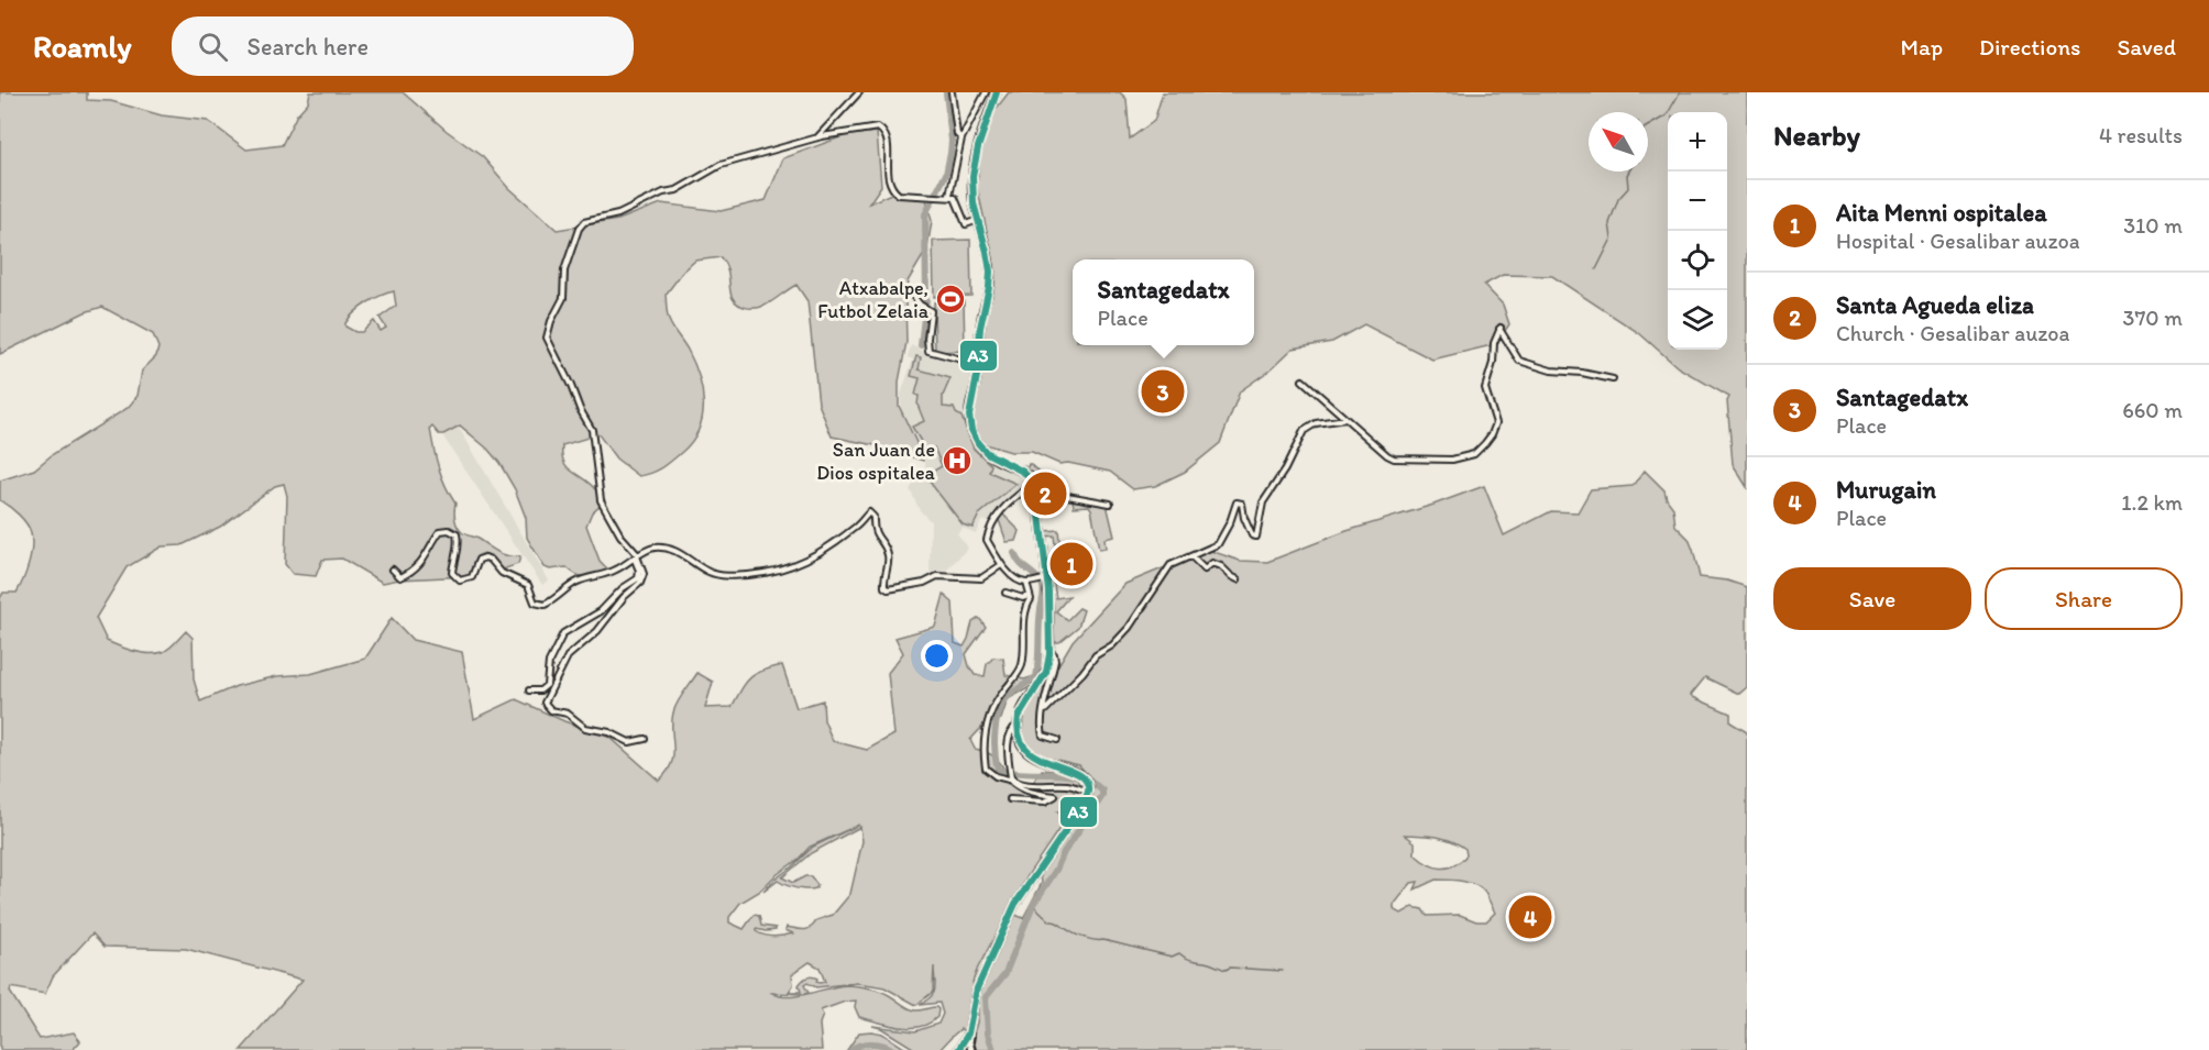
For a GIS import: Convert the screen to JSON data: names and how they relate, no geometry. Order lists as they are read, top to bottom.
{
  "places": {
    "sports": ["Atxabalpe, Futbol Zelaia"],
    "hospital": ["San Juan de Dios ospitalea"]
  },
  "lines": ["transit line A3"],
  "north": "top left",
  "page": {
    "header": "Roamly",
    "search": "Search here",
    "nav": ["Map", "Directions", "Saved"],
    "heading": ["Nearby", "4 results"],
    "map_buttons": ["+", "−"],
    "list": [
      {
        "mark": "1",
        "name": "Aita Menni ospitalea",
        "note": "Hospital · Gesalibar auzoa",
        "value": "310 m"
      },
      {
        "mark": "2",
        "name": "Santa Agueda eliza",
        "note": "Church · Gesalibar auzoa",
        "value": "370 m"
      },
      {
        "mark": "3",
        "name": "Santagedatx",
        "note": "Place",
        "value": "660 m"
      },
      {
        "mark": "4",
        "name": "Murugain",
        "note": "Place",
        "value": "1.2 km"
      }
    ],
    "popup": ["Santagedatx", "Place"],
    "pins": [
      "3",
      "2",
      "1",
      "4"
    ],
    "buttons": ["Save", "Share"]
  }
}
